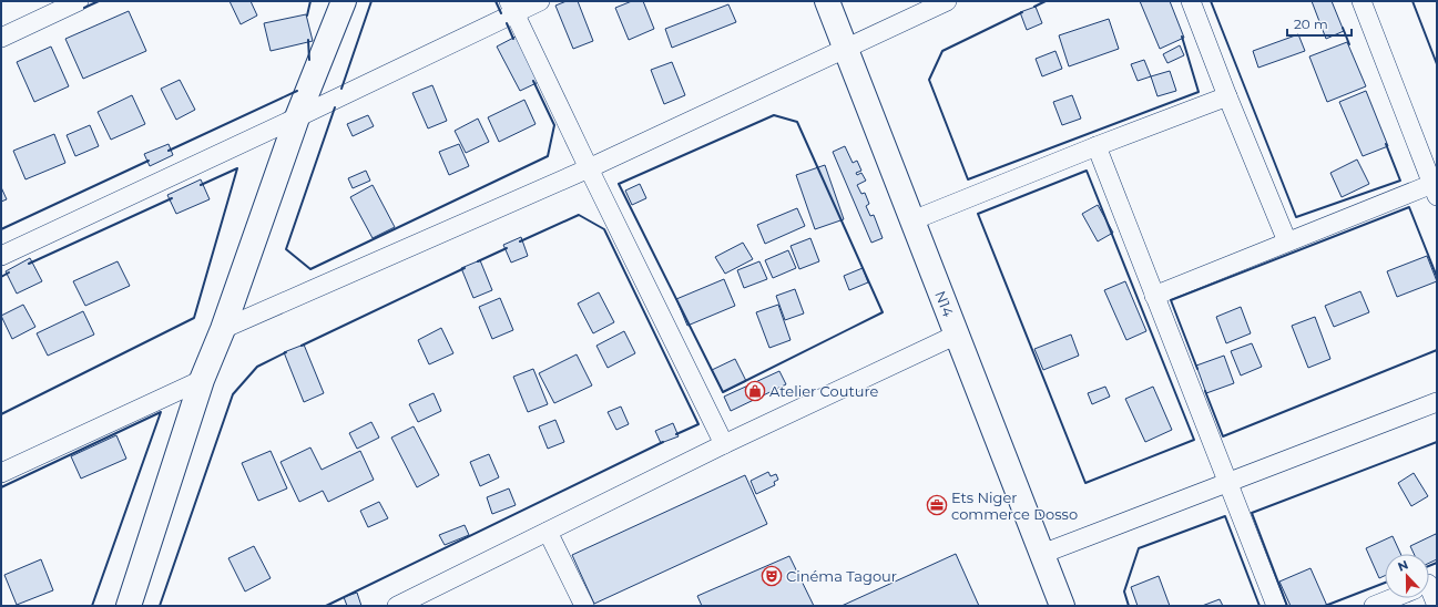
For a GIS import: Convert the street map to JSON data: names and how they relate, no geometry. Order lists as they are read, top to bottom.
{
  "streets": {
    "main road": ["N14"]
  },
  "places": {
    "shop": ["Atelier Couture"],
    "office": ["Ets Niger commerce Dosso"],
    "theatre": ["Cinéma Tagour"]
  },
  "scale_bar": "20 m",
  "north": "top"
}
